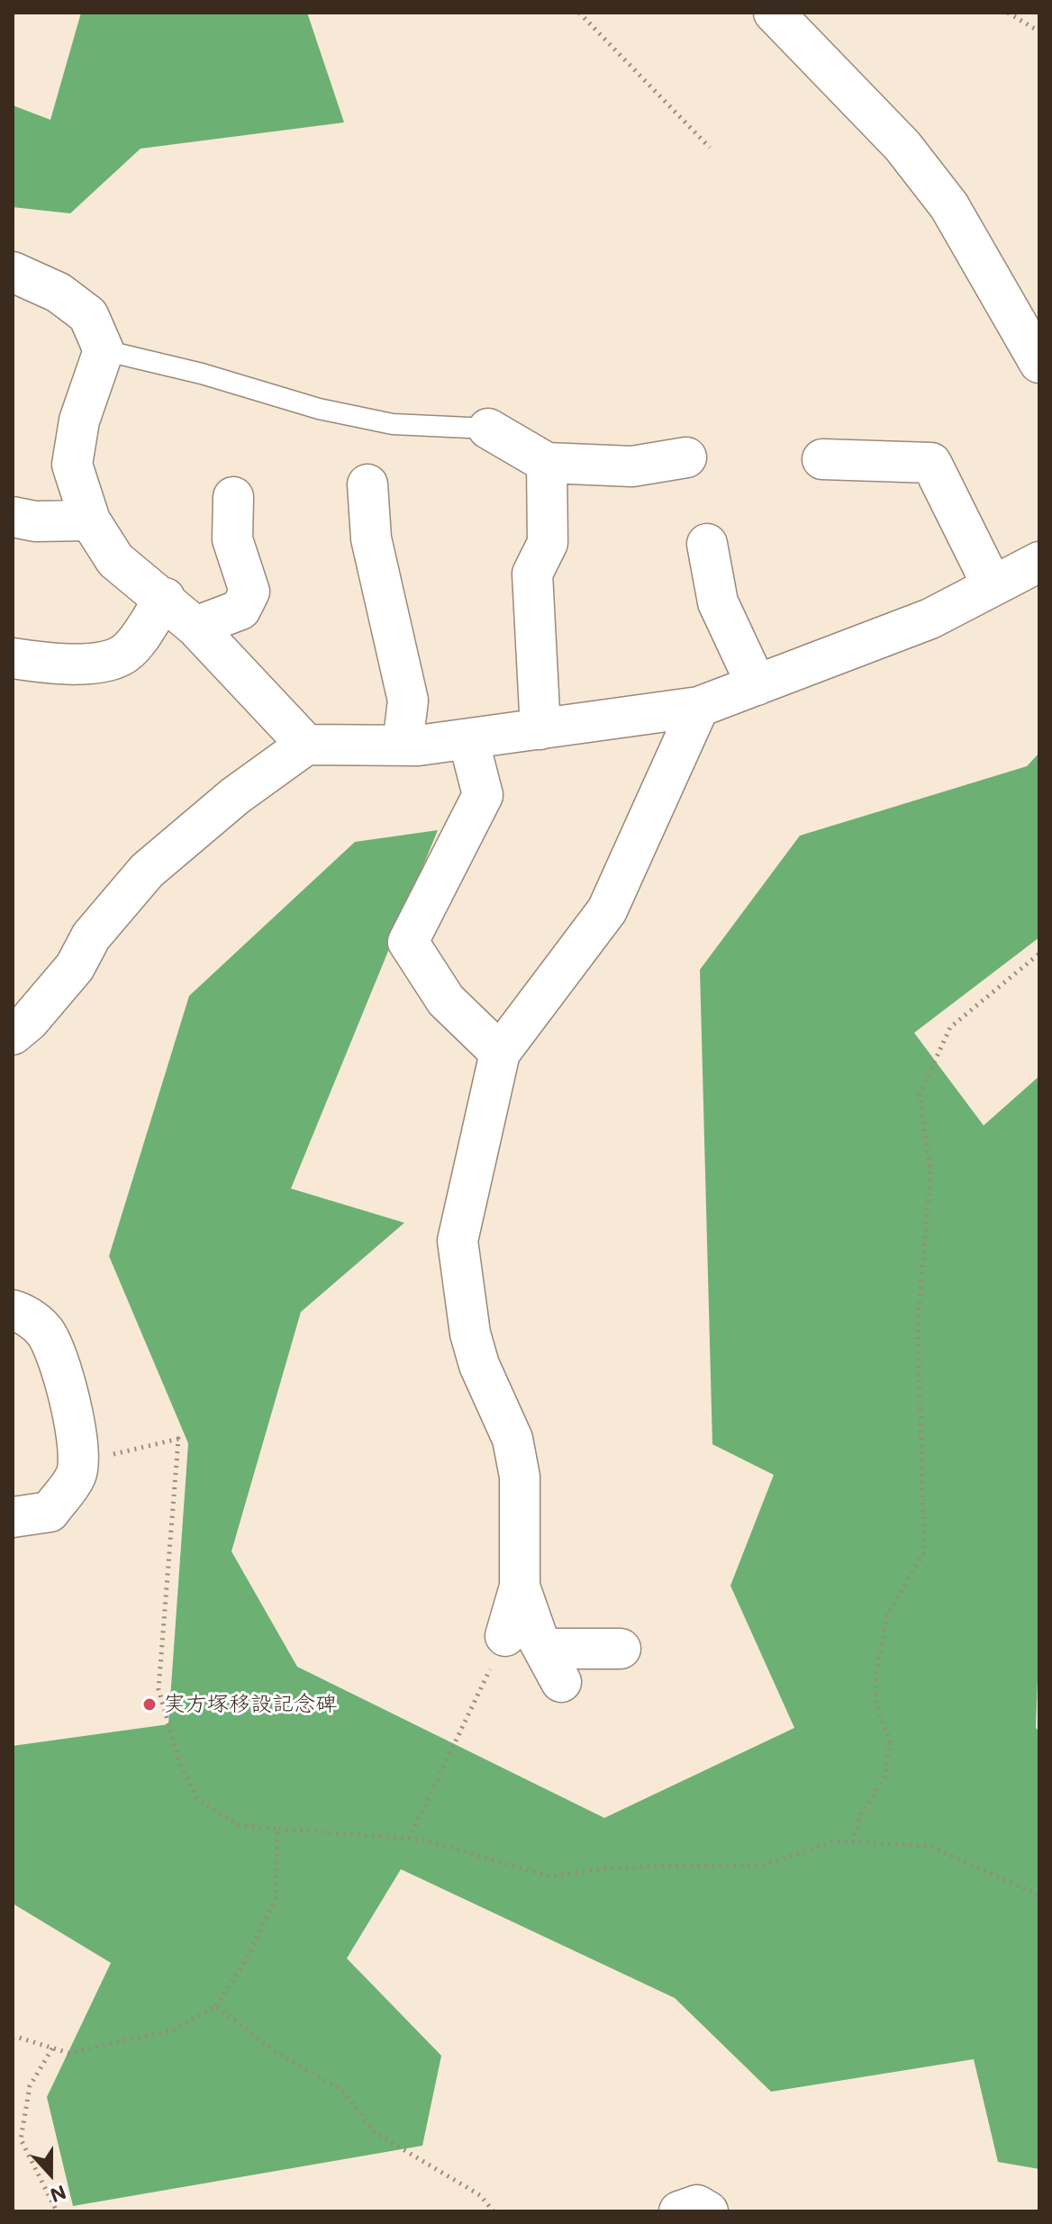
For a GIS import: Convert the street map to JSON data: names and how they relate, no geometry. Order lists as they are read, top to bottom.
{
  "places": ["実方塚移設記念碑"],
  "north": "bottom"
}
